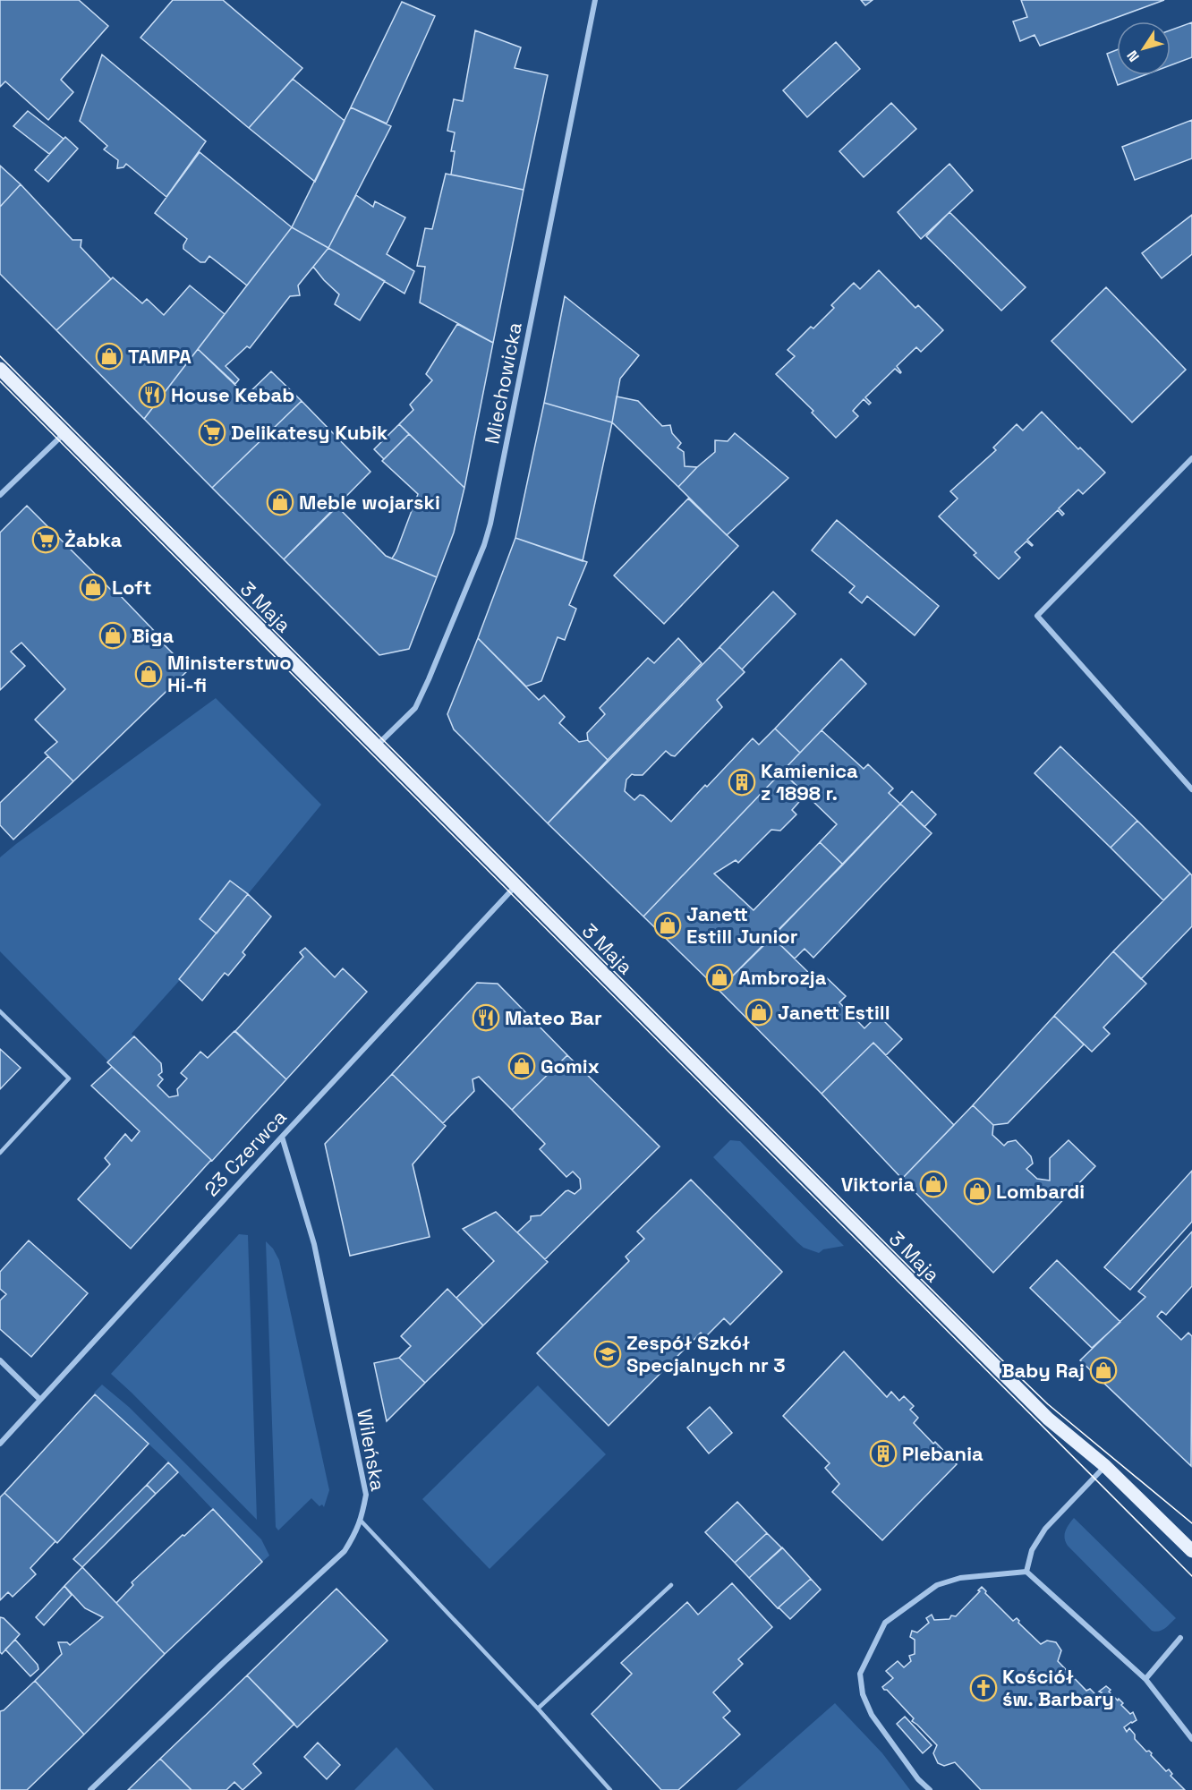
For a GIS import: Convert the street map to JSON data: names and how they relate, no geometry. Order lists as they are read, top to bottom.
{
  "streets": {
    "main road": ["3 Maja"],
    "street": ["Miechowicka", "23 Czerwca", "Wileńska"]
  },
  "crossings": [
    ["Miechowicka", "3 Maja"],
    ["3 Maja", "23 Czerwca"],
    ["23 Czerwca", "Wileńska"]
  ],
  "places": {
    "shop": [
      "TAMPA",
      "Meble wojarski",
      "Loft",
      "Biga",
      "Ministerstwo Hi-fi",
      "Janett Estill Junior",
      "Ambrozja",
      "Janett Estill",
      "Gomix",
      "Viktoria",
      "Lombardi",
      "Baby Raj"
    ],
    "restaurant": ["House Kebab", "Mateo Bar"],
    "supermarket": ["Delikatesy Kubik", "Żabka"],
    "building": ["Kamienica z 1898 r.", "Plebania"],
    "school or university": ["Zespół Szkół Specjalnych nr 3"],
    "church": ["Kościół św. Barbary"]
  },
  "north": "bottom left"
}
